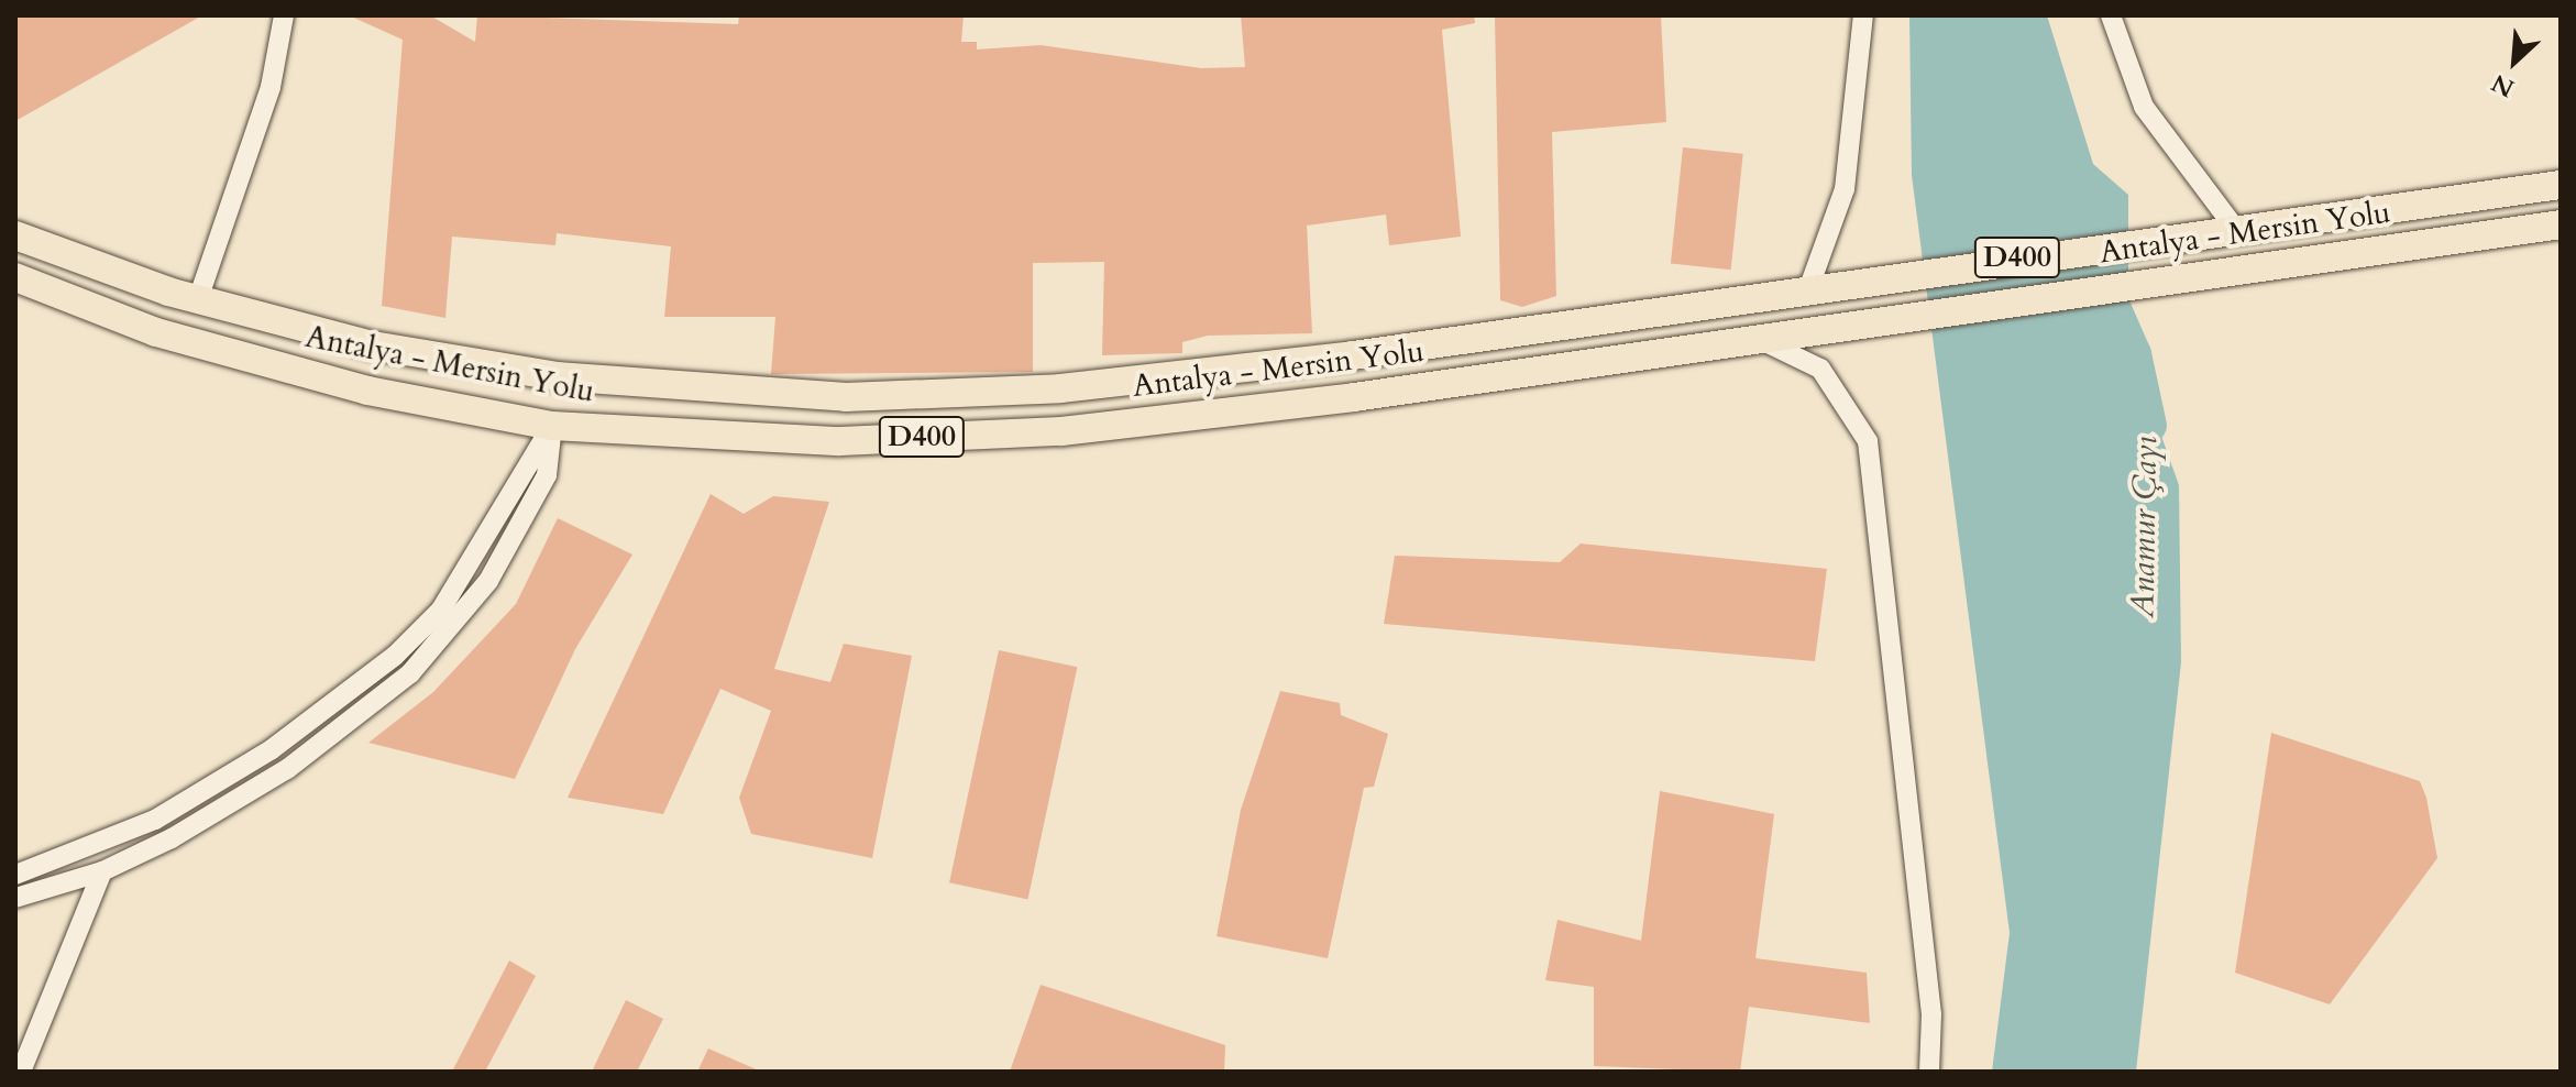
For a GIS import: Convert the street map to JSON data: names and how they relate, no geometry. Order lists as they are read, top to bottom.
{
  "streets": {
    "highway": ["Antalya - Mersin Yolu", "D400"]
  },
  "water": ["Anamur Çayı"],
  "north": "bottom left"
}
